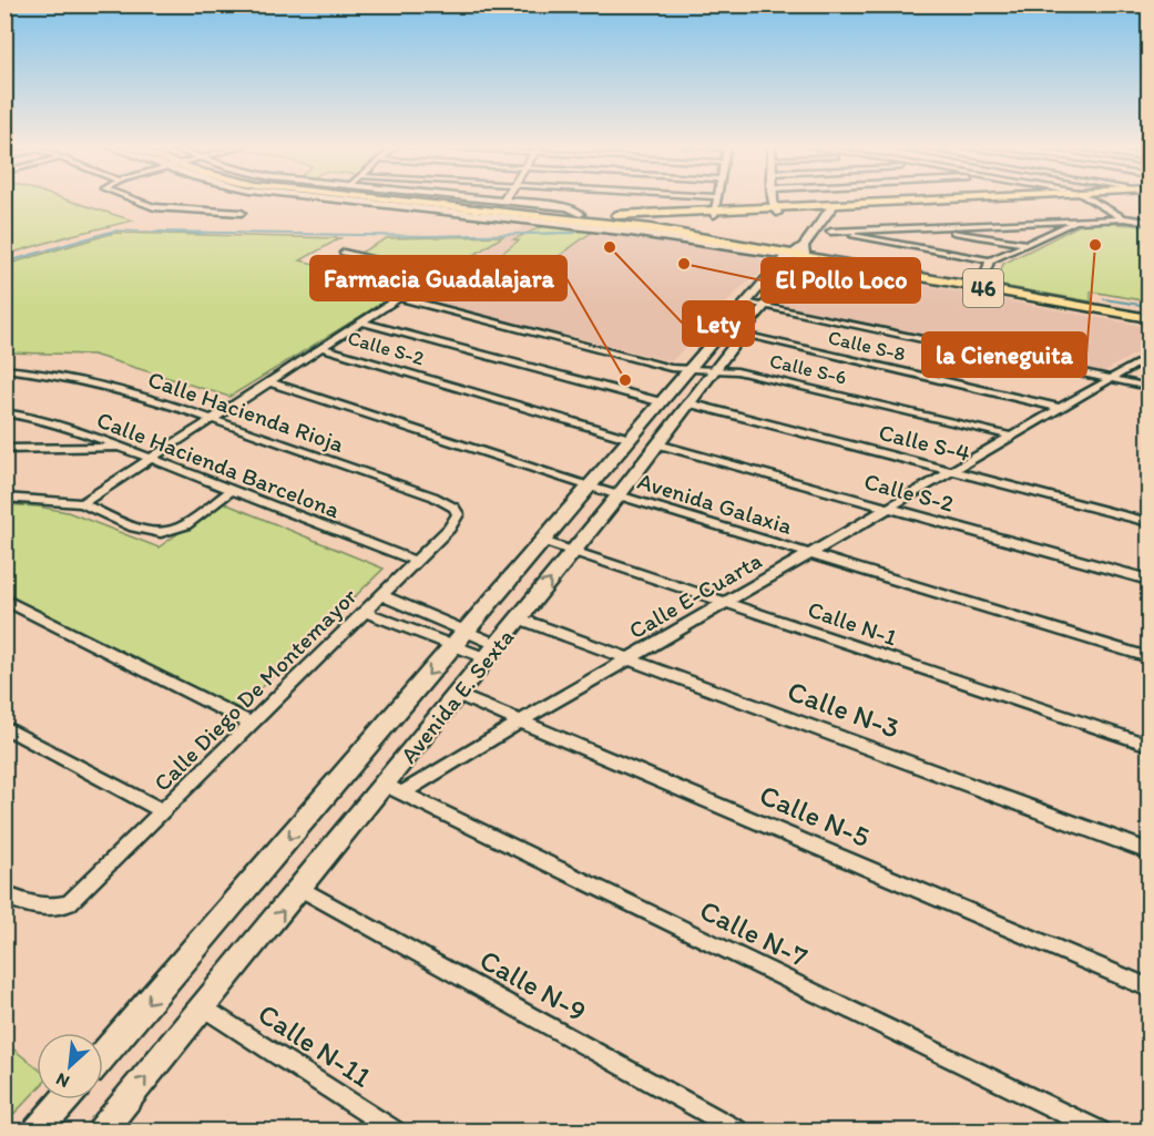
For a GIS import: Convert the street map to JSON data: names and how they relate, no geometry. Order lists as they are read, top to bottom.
{
  "streets": {
    "main road": ["46"],
    "street": [
      "Calle S-8",
      "Calle S-2",
      "Calle S-6",
      "Calle Hacienda Rioja",
      "Calle S-4",
      "Calle Hacienda Barcelona",
      "Avenida Galaxia",
      "Calle E-Cuarta",
      "Calle N-1",
      "Calle Diego De Montemayor",
      "Avenida E. Sexta",
      "Calle N-3",
      "Calle N-5",
      "Calle N-7",
      "Calle N-9",
      "Calle N-11"
    ]
  },
  "crossings": [
    ["46", "Avenida E. Sexta"],
    ["Calle S-8", "Calle E-Cuarta"],
    ["Calle S-8", "Avenida E. Sexta"],
    ["Calle S-2", "Calle E-Cuarta"],
    ["Calle S-2", "Avenida E. Sexta"],
    ["Calle S-6", "Calle E-Cuarta"],
    ["Calle S-6", "Avenida E. Sexta"],
    ["Calle Hacienda Rioja", "Calle Diego De Montemayor"],
    ["Calle S-4", "Calle E-Cuarta"],
    ["Calle S-4", "Avenida E. Sexta"],
    ["Calle Hacienda Barcelona", "Calle Diego De Montemayor"],
    ["Avenida Galaxia", "Calle E-Cuarta"],
    ["Avenida Galaxia", "Avenida E. Sexta"],
    ["Calle E-Cuarta", "Calle N-1"],
    ["Calle E-Cuarta", "Avenida E. Sexta"],
    ["Calle E-Cuarta", "Calle N-3"],
    ["Calle E-Cuarta", "Calle N-5"],
    ["Calle E-Cuarta", "Calle N-7"],
    ["Calle N-1", "Avenida E. Sexta"],
    ["Avenida E. Sexta", "Calle N-3"],
    ["Avenida E. Sexta", "Calle N-5"],
    ["Avenida E. Sexta", "Calle N-7"],
    ["Avenida E. Sexta", "Calle N-9"],
    ["Avenida E. Sexta", "Calle N-11"]
  ],
  "places": [
    "la Cieneguita",
    "Lety",
    "El Pollo Loco",
    "Farmacia Guadalajara"
  ],
  "north": "bottom left"
}
